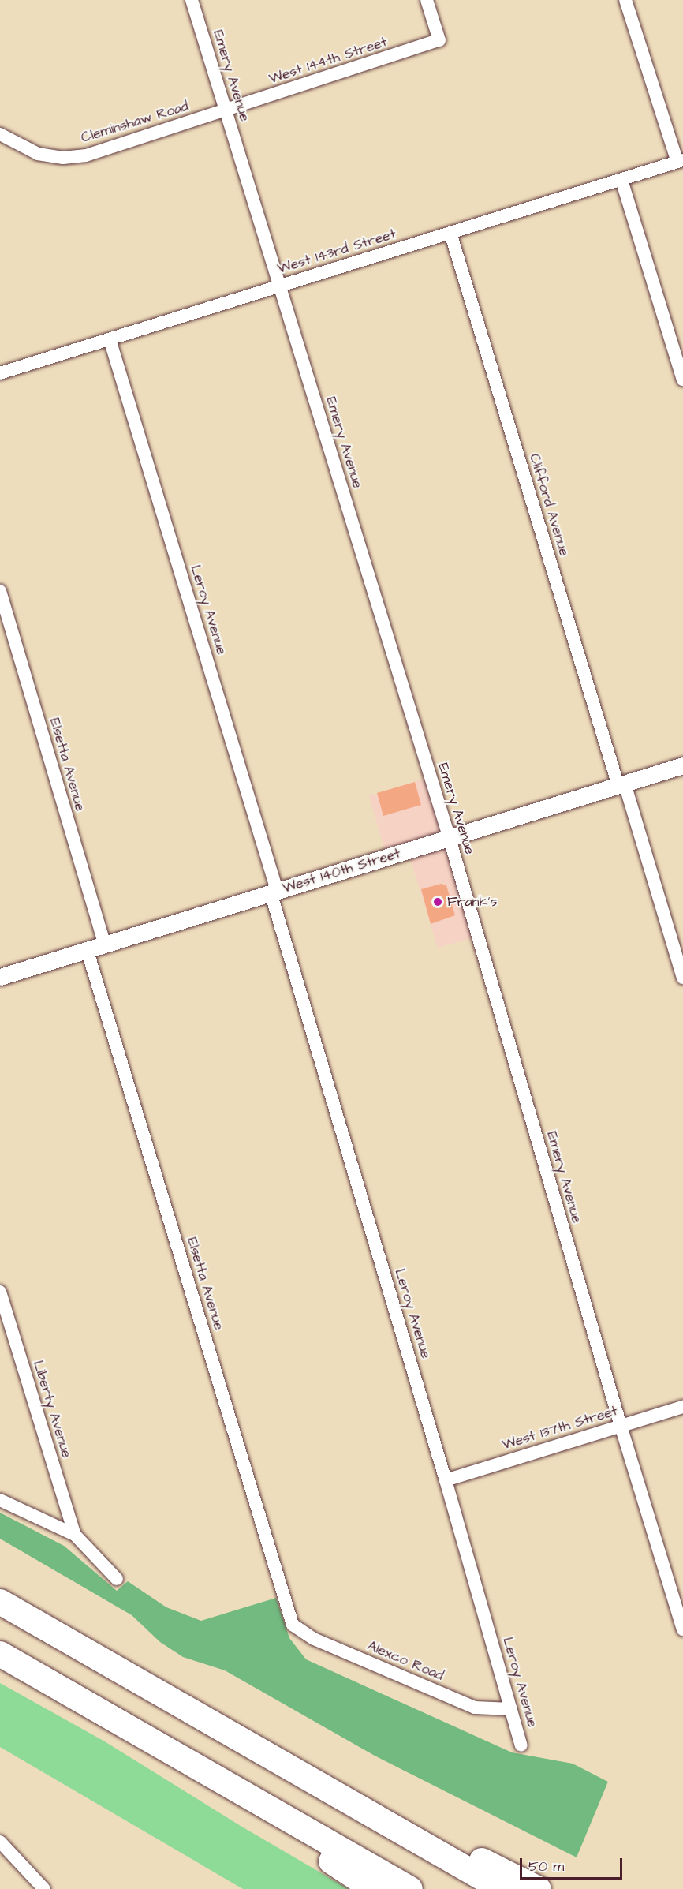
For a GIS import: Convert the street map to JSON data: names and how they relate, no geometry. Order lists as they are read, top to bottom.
{
  "streets": {
    "street": [
      "West 144th Street",
      "Emery Avenue",
      "Cleminshaw Road",
      "West 143rd Street",
      "Clifford Avenue",
      "Leroy Avenue",
      "Elsetta Avenue",
      "West 140th Street",
      "Liberty Avenue",
      "West 137th Street",
      "Alexco Road"
    ]
  },
  "crossings": [
    ["West 144th Street", "Emery Avenue"],
    ["West 144th Street", "Cleminshaw Road"],
    ["Emery Avenue", "Cleminshaw Road"],
    ["Emery Avenue", "West 143rd Street"],
    ["Emery Avenue", "West 140th Street"],
    ["Emery Avenue", "West 137th Street"],
    ["West 143rd Street", "Clifford Avenue"],
    ["West 143rd Street", "Leroy Avenue"],
    ["Clifford Avenue", "West 140th Street"],
    ["Leroy Avenue", "West 140th Street"],
    ["Leroy Avenue", "West 137th Street"],
    ["Leroy Avenue", "Alexco Road"],
    ["Elsetta Avenue", "West 140th Street"],
    ["Elsetta Avenue", "Alexco Road"]
  ],
  "places": ["Frank's"],
  "scale_bar": "50 m"
}
